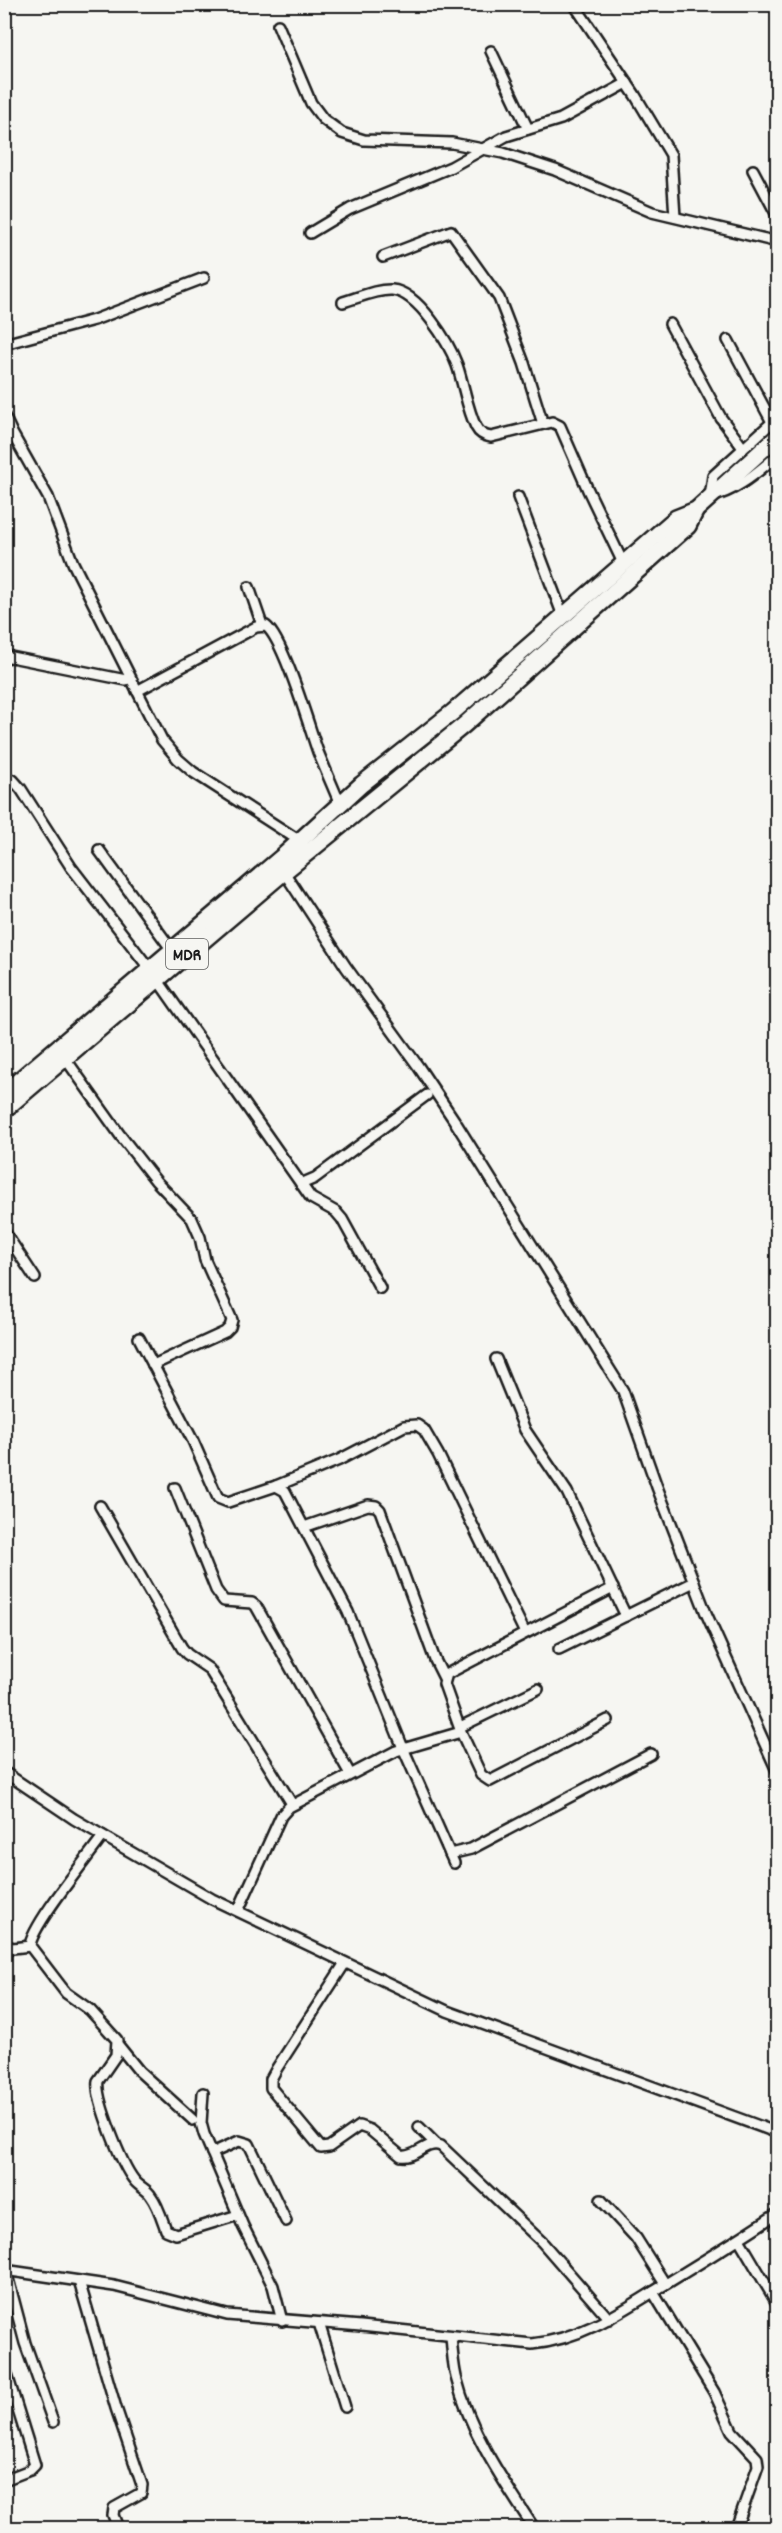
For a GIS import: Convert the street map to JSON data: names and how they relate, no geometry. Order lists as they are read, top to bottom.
{
  "streets": {
    "main road": ["MDR"]
  }
}
